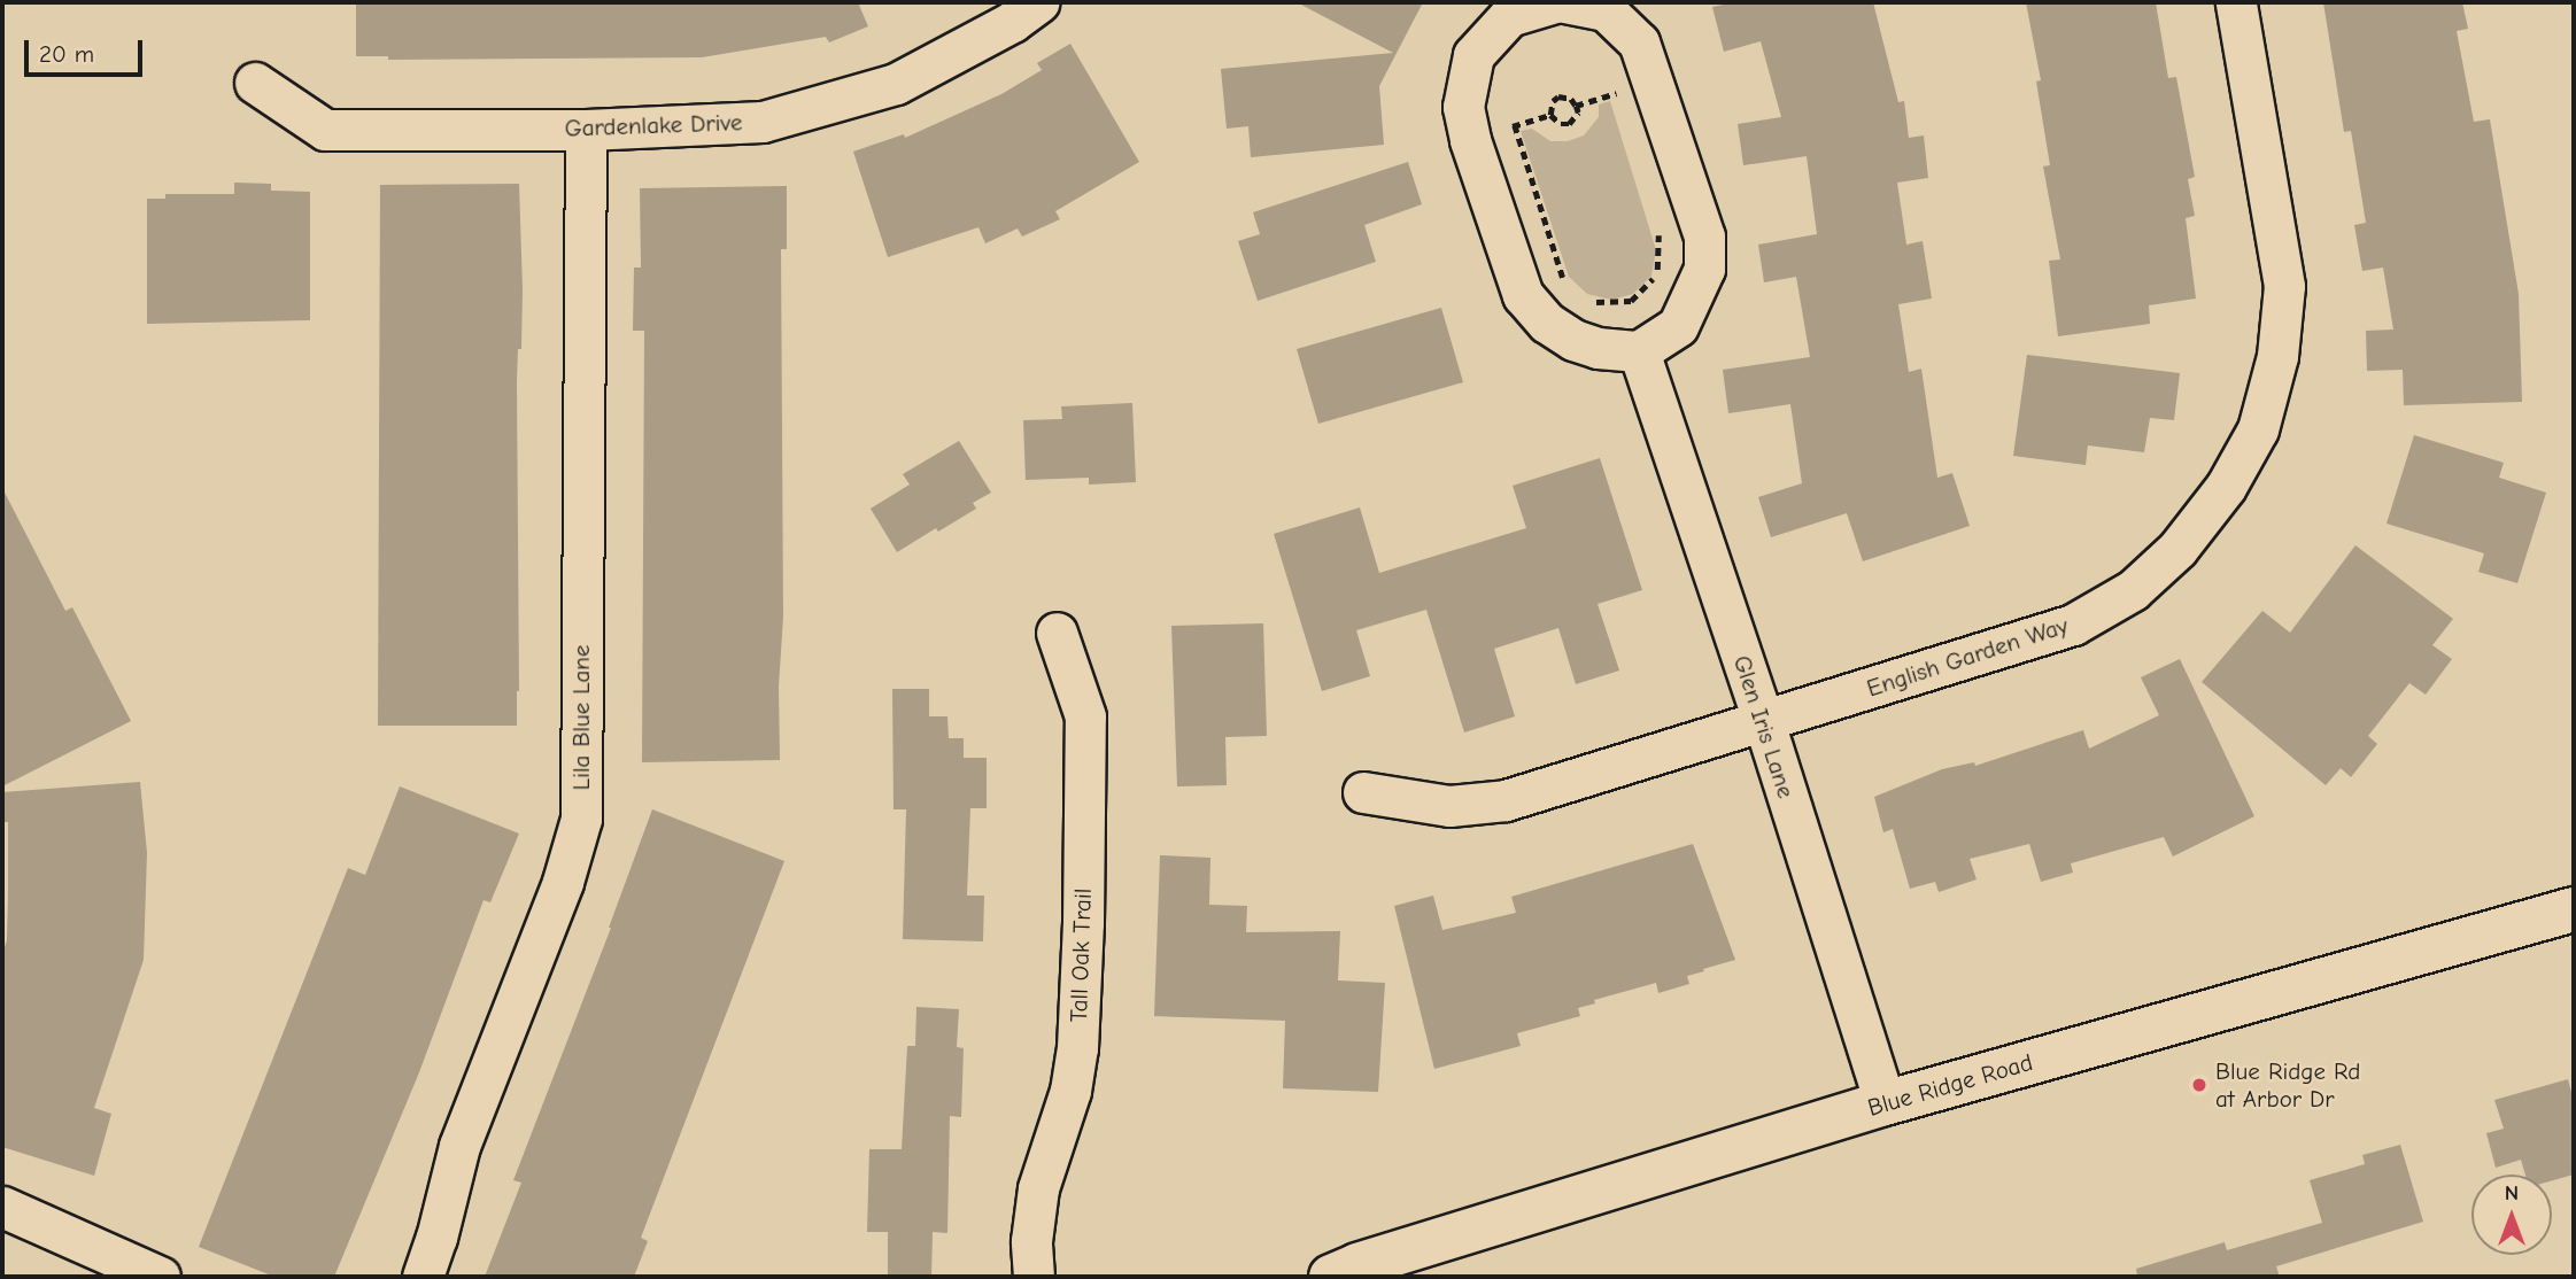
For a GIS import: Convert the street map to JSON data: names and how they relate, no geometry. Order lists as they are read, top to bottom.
{
  "streets": {
    "main road": ["Blue Ridge Road"],
    "street": [
      "Gardenlake Drive",
      "English Garden Way",
      "Lila Blue Lane",
      "Glen Iris Lane",
      "Tall Oak Trail"
    ]
  },
  "crossings": [
    ["Gardenlake Drive", "Lila Blue Lane"],
    ["English Garden Way", "Glen Iris Lane"],
    ["Glen Iris Lane", "Blue Ridge Road"]
  ],
  "places": ["Blue Ridge Rd at Arbor Dr"],
  "scale_bar": "20 m",
  "north": "top"
}
